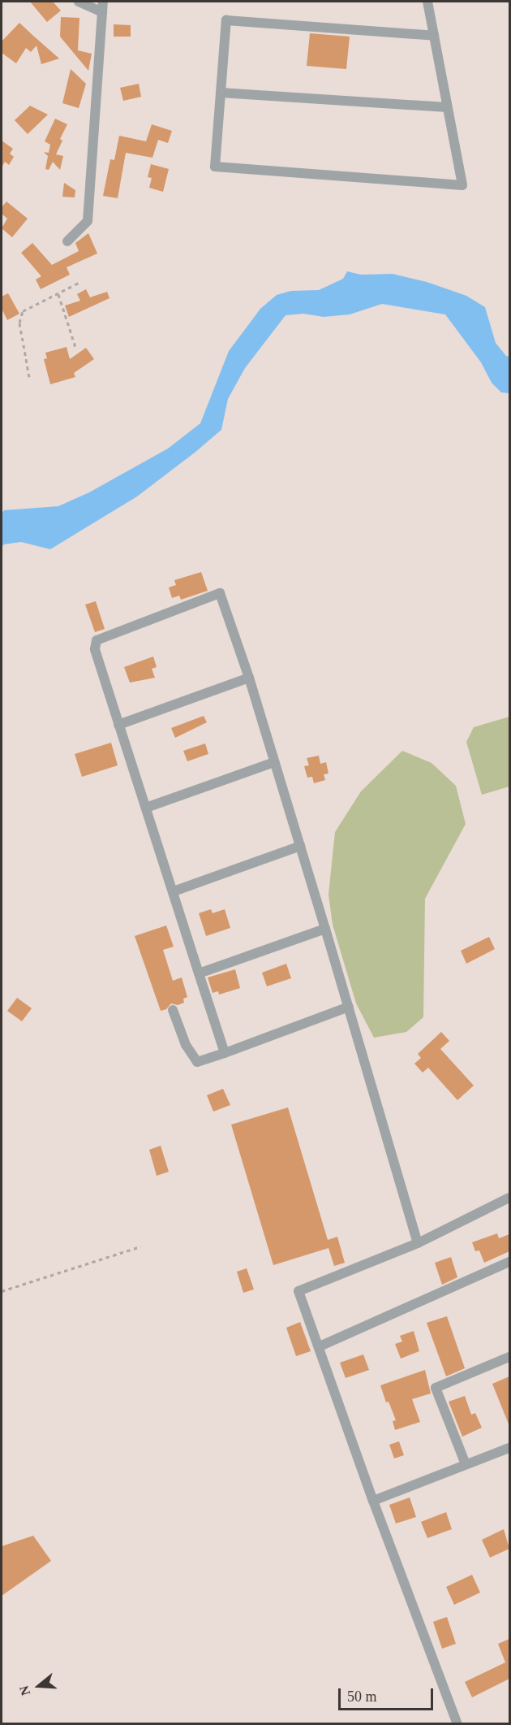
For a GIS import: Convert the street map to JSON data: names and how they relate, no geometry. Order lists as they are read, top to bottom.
{
  "scale_bar": "50 m",
  "north": "left"
}
